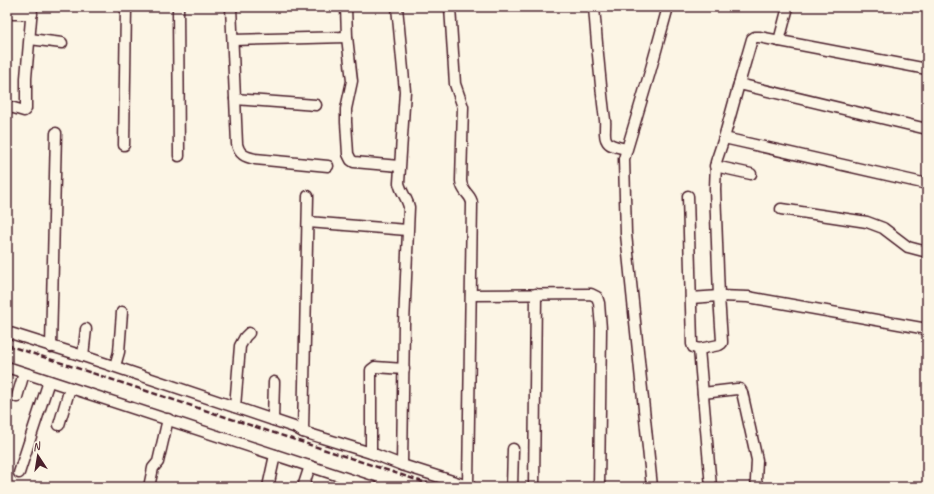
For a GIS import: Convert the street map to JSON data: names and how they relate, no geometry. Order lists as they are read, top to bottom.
{
  "north": "top"
}
